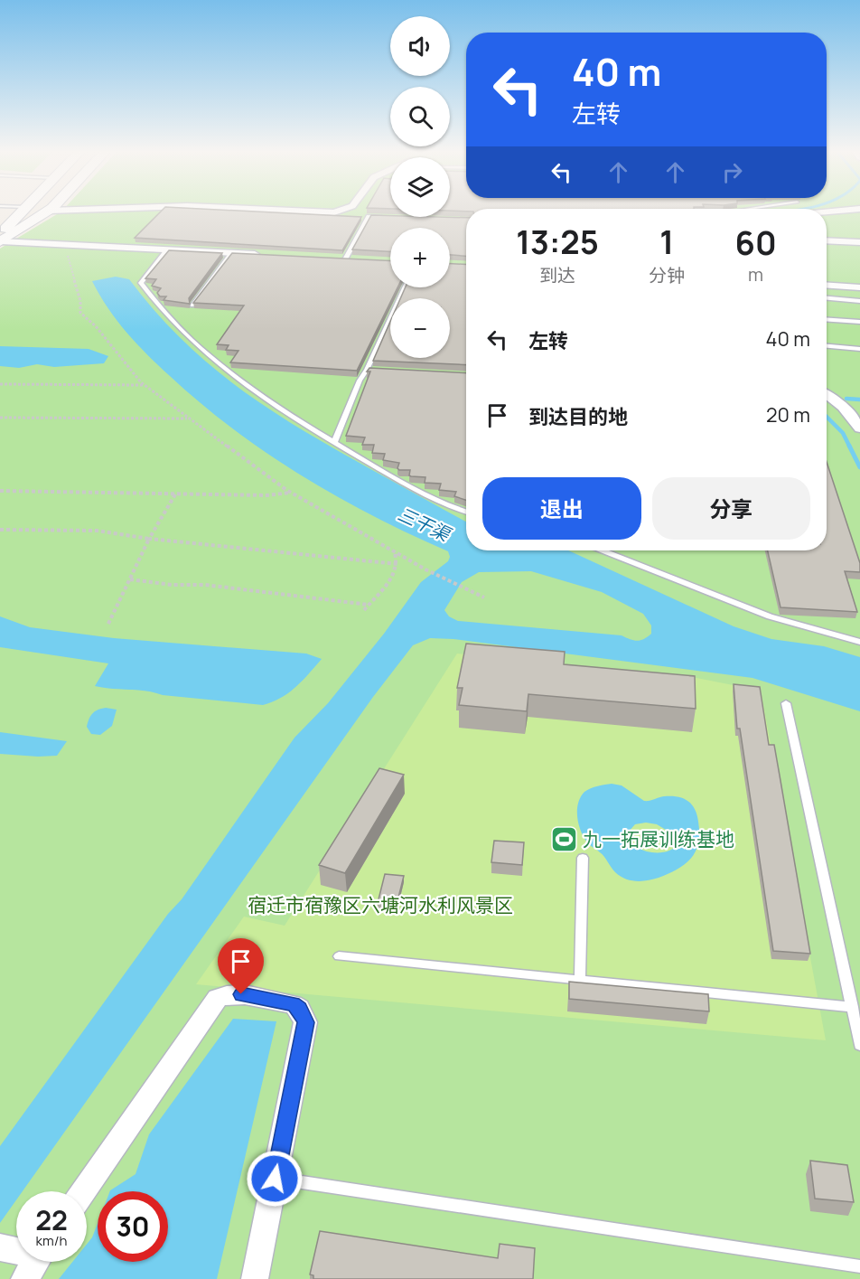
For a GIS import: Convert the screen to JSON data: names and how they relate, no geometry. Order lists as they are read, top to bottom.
{
  "water": ["三干渠"],
  "parks": ["宿迁市宿豫区六塘河水利风景区"],
  "places": {
    "sports": ["九一拓展训练基地"]
  },
  "page": {
    "map_buttons": ["+", "−"],
    "turn": ["40 m", "左转"],
    "eta": [
      "13:25",
      "到达",
      "1",
      "分钟",
      "60",
      "m"
    ],
    "list": [
      {
        "name": "左转",
        "value": "40 m"
      },
      {
        "name": "到达目的地",
        "value": "20 m"
      }
    ],
    "buttons": ["退出", "分享"],
    "speed": "22 km/h",
    "limit": "30"
  }
}
